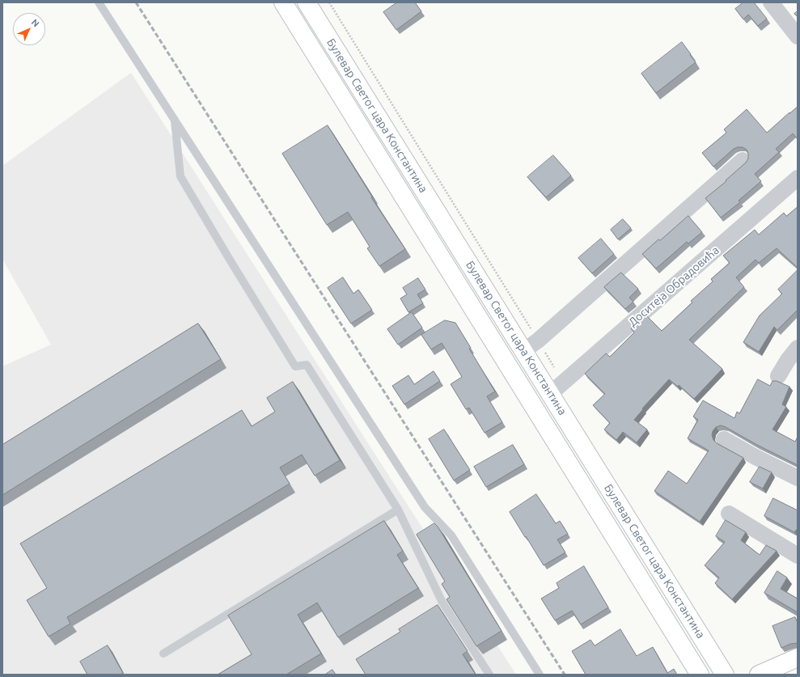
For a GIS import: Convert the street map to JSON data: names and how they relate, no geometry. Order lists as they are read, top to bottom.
{
  "streets": {
    "main road": ["Булевар Светог цара Константина"],
    "street": ["Доситеја Обрадовића"]
  },
  "crossings": [
    ["Булевар Светог цара Константина", "Доситеја Обрадовића"]
  ],
  "north": "top right"
}
